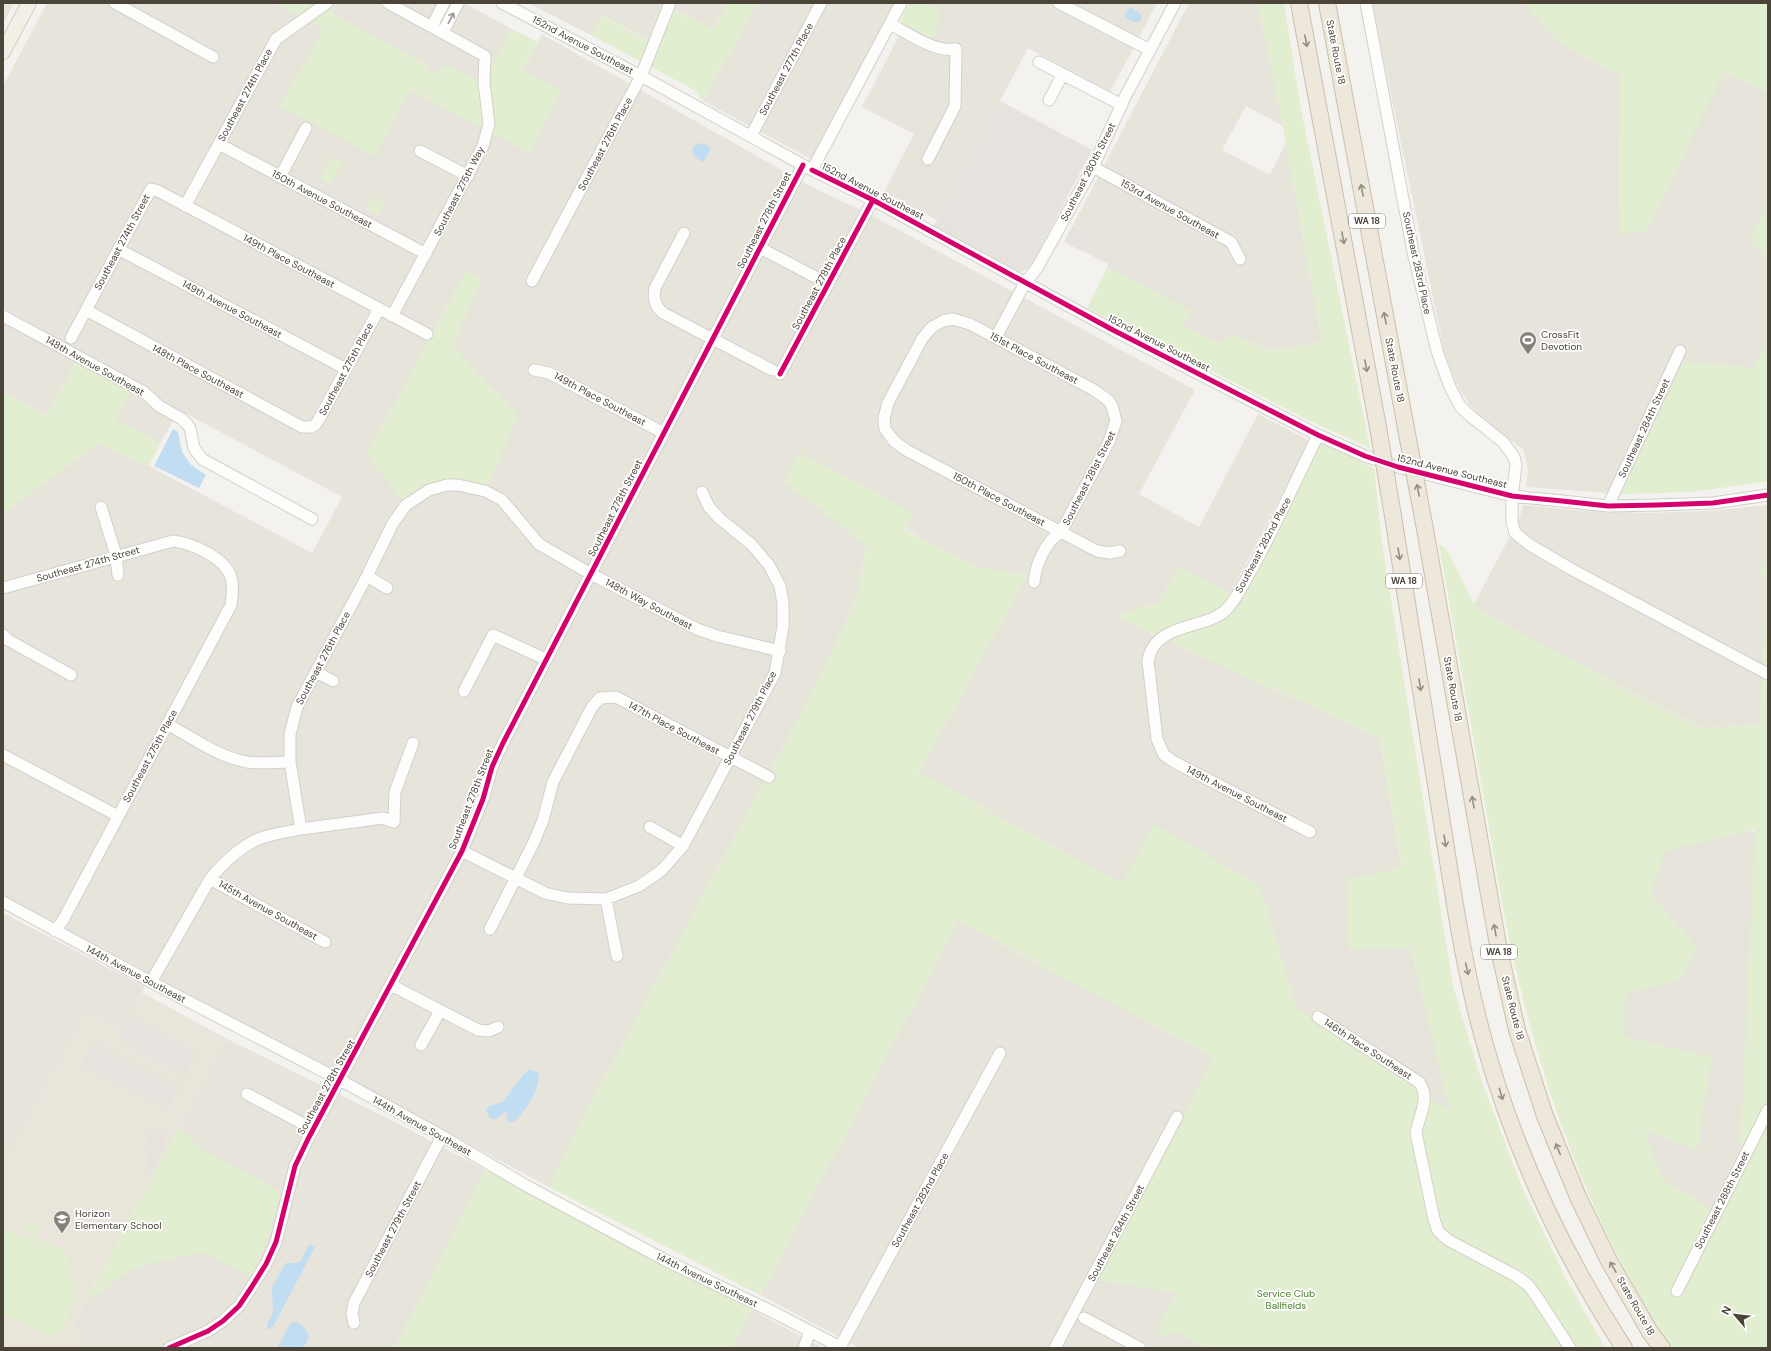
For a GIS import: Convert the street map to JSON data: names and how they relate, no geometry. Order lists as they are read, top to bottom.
{
  "streets": {
    "highway": ["State Route 18", "WA 18"],
    "street": [
      "152nd Avenue Southeast",
      "Southeast 277th Place",
      "Southeast 274th Place",
      "Southeast 276th Place",
      "Southeast 280th Street",
      "Southeast 275th Way",
      "150th Avenue Southeast",
      "153rd Avenue Southeast",
      "Southeast 278th Street",
      "Southeast 274th Street",
      "149th Place Southeast",
      "Southeast 283rd Place",
      "Southeast 278th Place",
      "149th Avenue Southeast",
      "151st Place Southeast",
      "148th Avenue Southeast",
      "Southeast 275th Place",
      "148th Place Southeast",
      "Southeast 284th Street",
      "Southeast 281st Street",
      "150th Place Southeast",
      "Southeast 282nd Place",
      "148th Way Southeast",
      "Southeast 279th Place",
      "147th Place Southeast",
      "145th Avenue Southeast",
      "144th Avenue Southeast",
      "146th Place Southeast",
      "Southeast 288th Street",
      "Southeast 279th Street"
    ]
  },
  "crossings": [
    ["152nd Avenue Southeast", "Southeast 277th Place"],
    ["152nd Avenue Southeast", "Southeast 276th Place"],
    ["152nd Avenue Southeast", "Southeast 280th Street"],
    ["152nd Avenue Southeast", "Southeast 278th Street"],
    ["152nd Avenue Southeast", "Southeast 283rd Place"],
    ["152nd Avenue Southeast", "Southeast 278th Place"],
    ["152nd Avenue Southeast", "Southeast 282nd Place"],
    ["Southeast 274th Place", "150th Avenue Southeast"],
    ["Southeast 274th Place", "149th Place Southeast"],
    ["Southeast 276th Place", "148th Way Southeast"],
    ["Southeast 280th Street", "153rd Avenue Southeast"],
    ["Southeast 280th Street", "151st Place Southeast"],
    ["Southeast 275th Way", "150th Avenue Southeast"],
    ["Southeast 275th Way", "149th Place Southeast"],
    ["Southeast 278th Street", "149th Place Southeast"],
    ["Southeast 278th Street", "Southeast 278th Place"],
    ["Southeast 278th Street", "148th Way Southeast"],
    ["Southeast 278th Street", "144th Avenue Southeast"],
    ["Southeast 274th Street", "149th Place Southeast"],
    ["Southeast 274th Street", "149th Avenue Southeast"],
    ["Southeast 274th Street", "Southeast 275th Place"],
    ["Southeast 274th Street", "148th Place Southeast"],
    ["149th Place Southeast", "Southeast 275th Place"],
    ["149th Avenue Southeast", "Southeast 275th Place"],
    ["149th Avenue Southeast", "Southeast 282nd Place"],
    ["151st Place Southeast", "Southeast 281st Street"],
    ["151st Place Southeast", "150th Place Southeast"],
    ["Southeast 275th Place", "148th Place Southeast"],
    ["Southeast 275th Place", "144th Avenue Southeast"],
    ["Southeast 281st Street", "150th Place Southeast"],
    ["Southeast 282nd Place", "144th Avenue Southeast"],
    ["148th Way Southeast", "Southeast 279th Place"],
    ["Southeast 279th Place", "147th Place Southeast"],
    ["144th Avenue Southeast", "Southeast 279th Street"]
  ],
  "parks": ["Service Club Ballfields"],
  "places": {
    "sports": ["CrossFit Devotion"],
    "school or university": ["Horizon Elementary School"]
  },
  "north": "top left"
}
